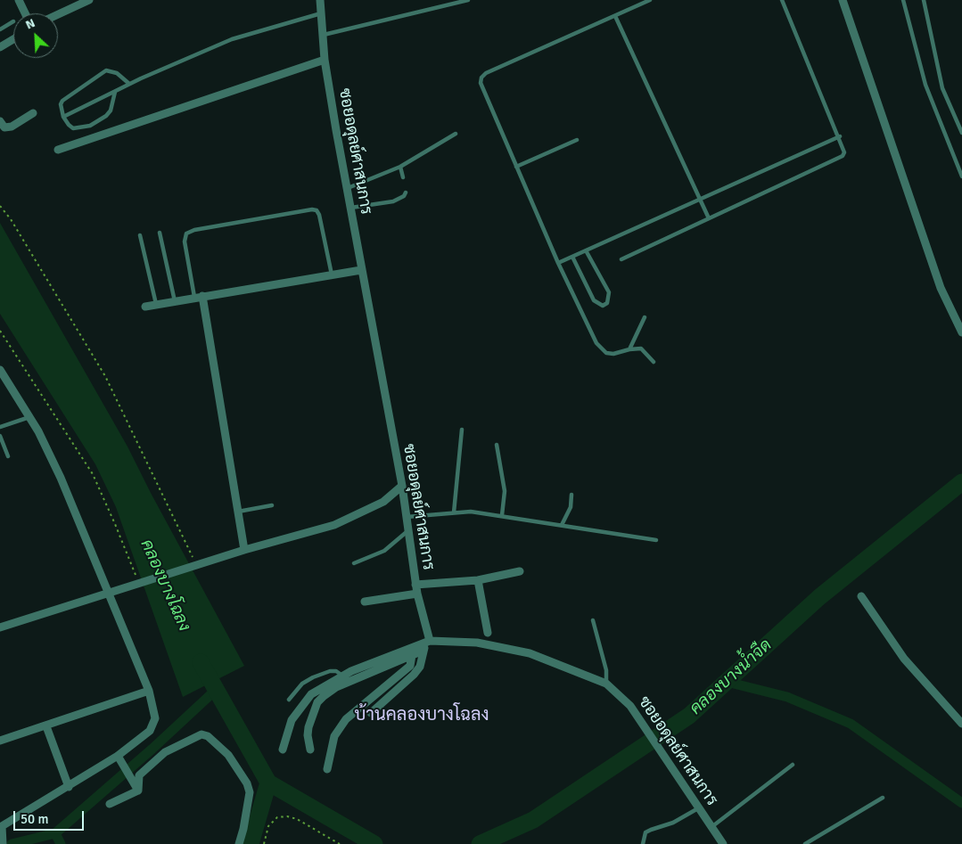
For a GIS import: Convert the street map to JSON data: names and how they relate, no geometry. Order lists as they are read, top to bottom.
{
  "streets": {
    "street": ["ซอยอดุลย์ศาสนการ"]
  },
  "districts": ["บ้านคลองบางโฉลง"],
  "water": ["คลองบางโฉลง", "คลองบางน้ำจืด"],
  "scale_bar": "50 m",
  "north": "top left"
}
